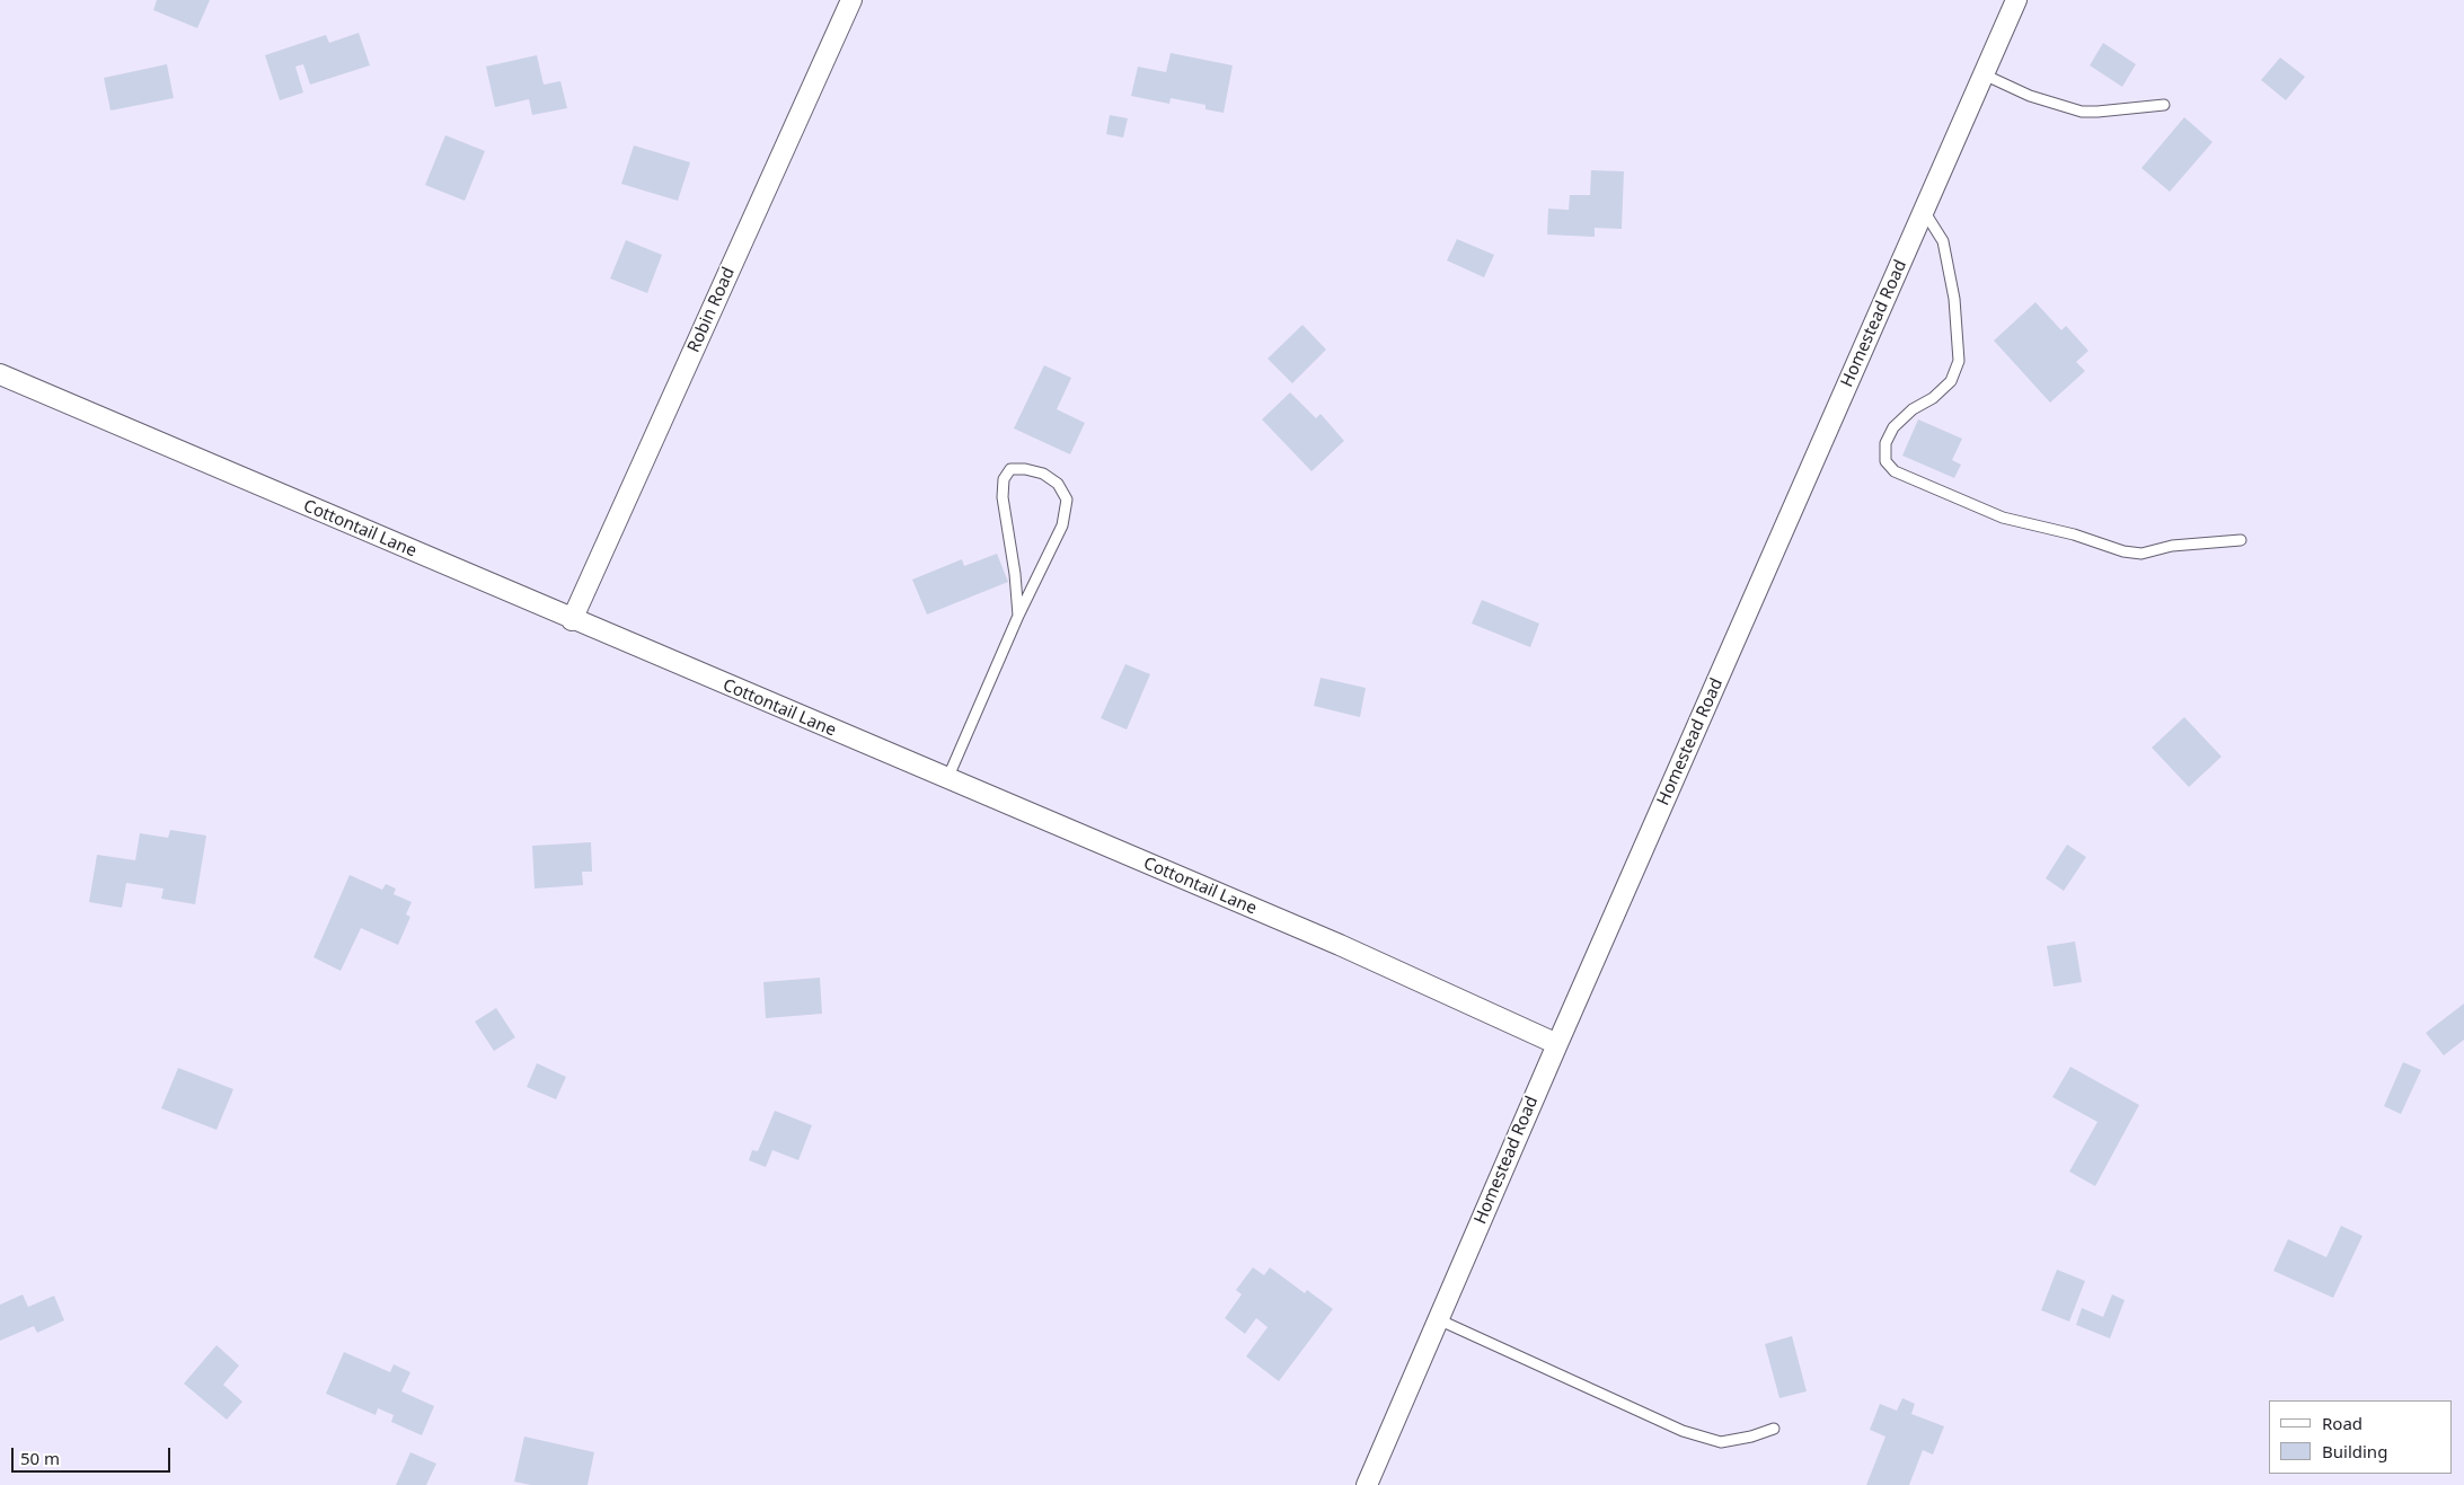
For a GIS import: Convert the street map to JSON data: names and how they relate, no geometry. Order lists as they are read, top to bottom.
{
  "streets": {
    "street": ["Robin Road", "Homestead Road", "Cottontail Lane"]
  },
  "crossings": [
    ["Robin Road", "Cottontail Lane"],
    ["Homestead Road", "Cottontail Lane"]
  ],
  "legend": ["Road", "Building"],
  "scale_bar": "50 m"
}
